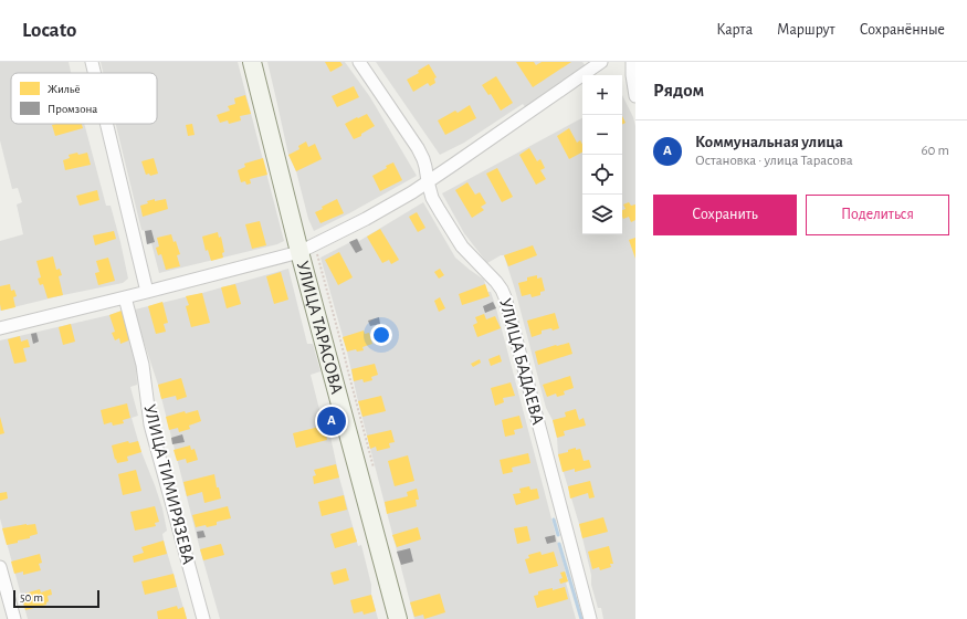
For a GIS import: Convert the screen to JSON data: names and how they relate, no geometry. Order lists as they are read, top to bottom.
{
  "streets": {
    "street": ["УЛИЦА ТАРАСОВА", "УЛИЦА БАДАЕВА", "УЛИЦА ТИМИРЯЗЕВА"]
  },
  "legend": ["Жильё", "Промзона"],
  "scale_bar": "50 m",
  "page": {
    "header": "Locato",
    "nav": ["Карта", "Маршрут", "Сохранённые"],
    "heading": "Рядом",
    "map_buttons": ["+", "−"],
    "list": [
      {
        "mark": "A",
        "name": "Коммунальная улица",
        "note": "Остановка · улица Тарасова",
        "value": "60 m"
      }
    ],
    "buttons": ["Сохранить", "Поделиться"],
    "pins": "A",
    "scale": "50 m"
  }
}
